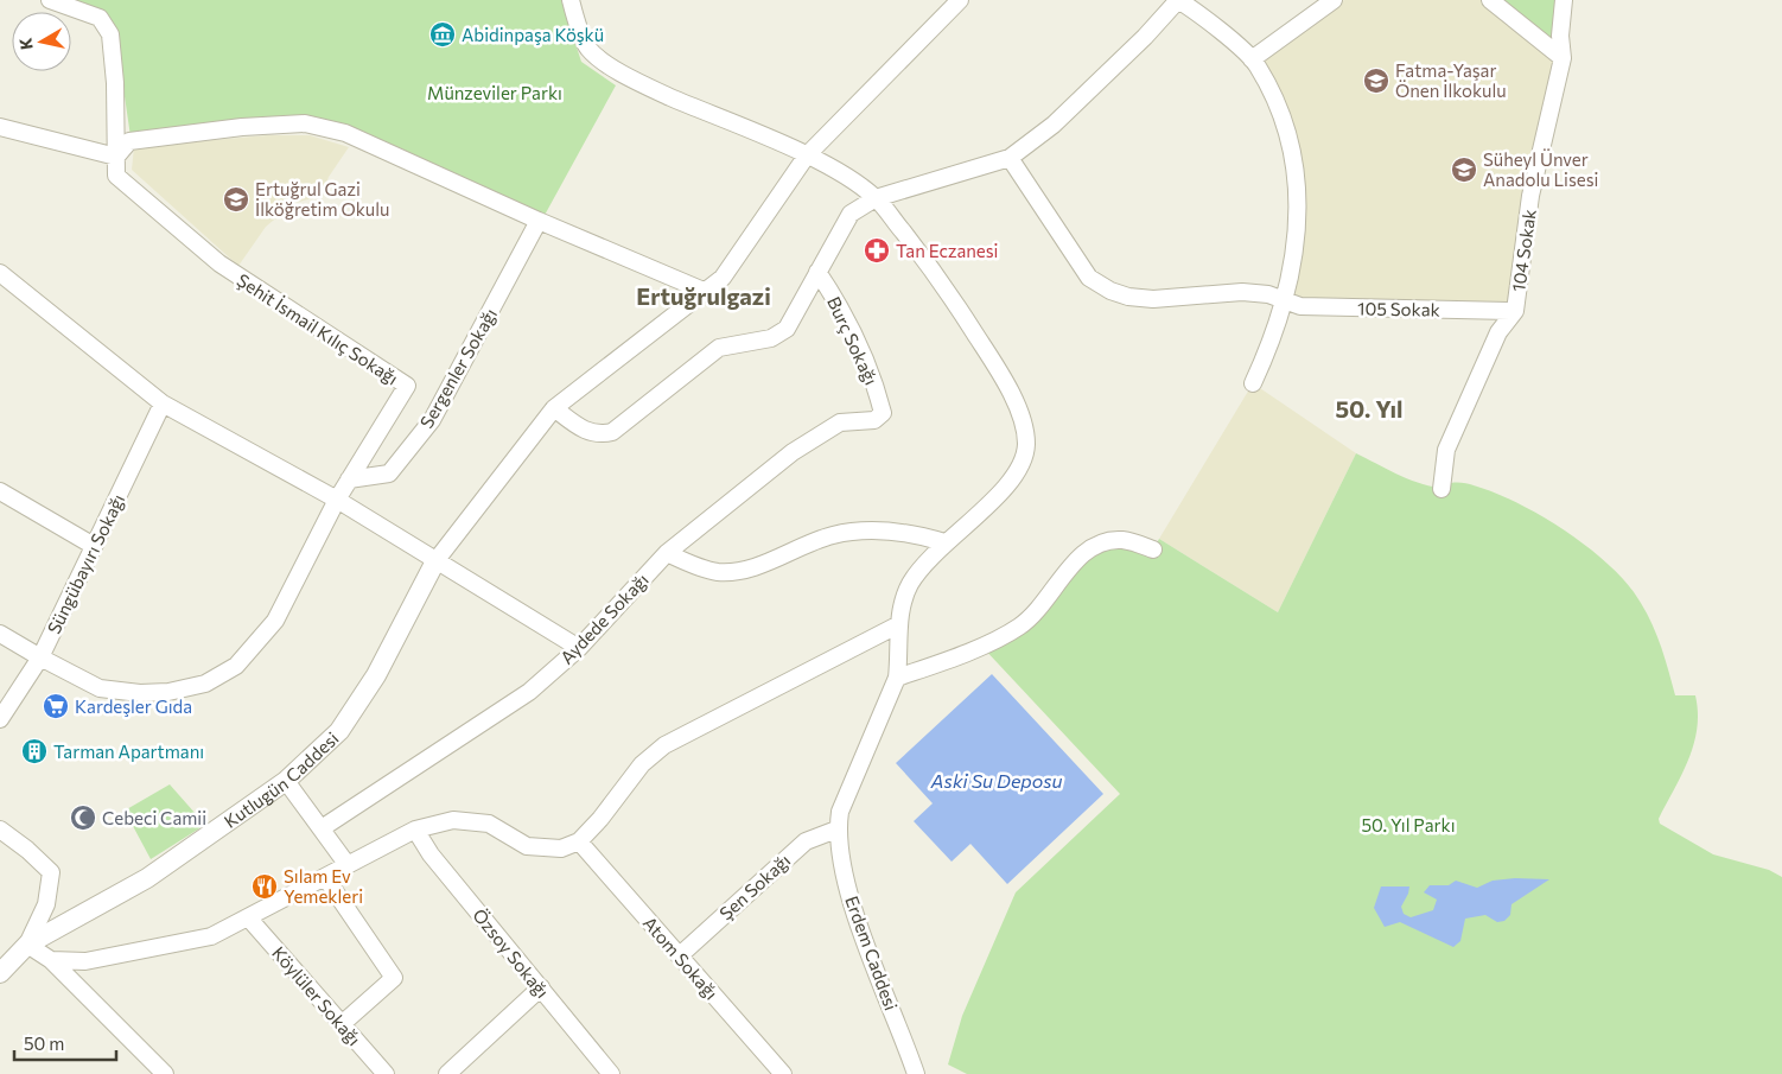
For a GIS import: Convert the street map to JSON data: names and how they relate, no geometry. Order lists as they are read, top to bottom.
{
  "streets": {
    "street": [
      "104 Sokak",
      "105 Sokak",
      "Şehit İsmail Kılıç Sokağı",
      "Burç Sokağı",
      "Sergenler Sokağı",
      "Süngübayırı Sokağı",
      "Aydede Sokağı",
      "Kutlugün Caddesi",
      "Şen Sokağı",
      "Özsoy Sokağı",
      "Erdem Caddesi",
      "Atom Sokağı",
      "Köylüler Sokağı"
    ]
  },
  "crossings": [
    ["104 Sokak", "105 Sokak"],
    ["Şehit İsmail Kılıç Sokağı", "Sergenler Sokağı"],
    ["Şehit İsmail Kılıç Sokağı", "Süngübayırı Sokağı"],
    ["Burç Sokağı", "Aydede Sokağı"],
    ["Şen Sokağı", "Erdem Caddesi"],
    ["Şen Sokağı", "Atom Sokağı"]
  ],
  "districts": ["Ertuğrulgazi", "50. Yıl"],
  "water": ["Aski Su Deposu"],
  "parks": ["Münzeviler Parkı", "50. Yıl Parkı"],
  "places": {
    "museum": ["Abidinpaşa Köşkü"],
    "school or university": ["Fatma-Yaşar Önen İlkokulu", "Süheyl Ünver Anadolu Lisesi", "Ertuğrul Gazi İlköğretim Okulu"],
    "pharmacy": ["Tan Eczanesi"],
    "supermarket": ["Kardeşler Gıda"],
    "building": ["Tarman Apartmanı"],
    "mosque": ["Cebeci Camii"],
    "restaurant": ["Sılam Ev Yemekleri"]
  },
  "scale_bar": "50 m",
  "north": "left"
}
